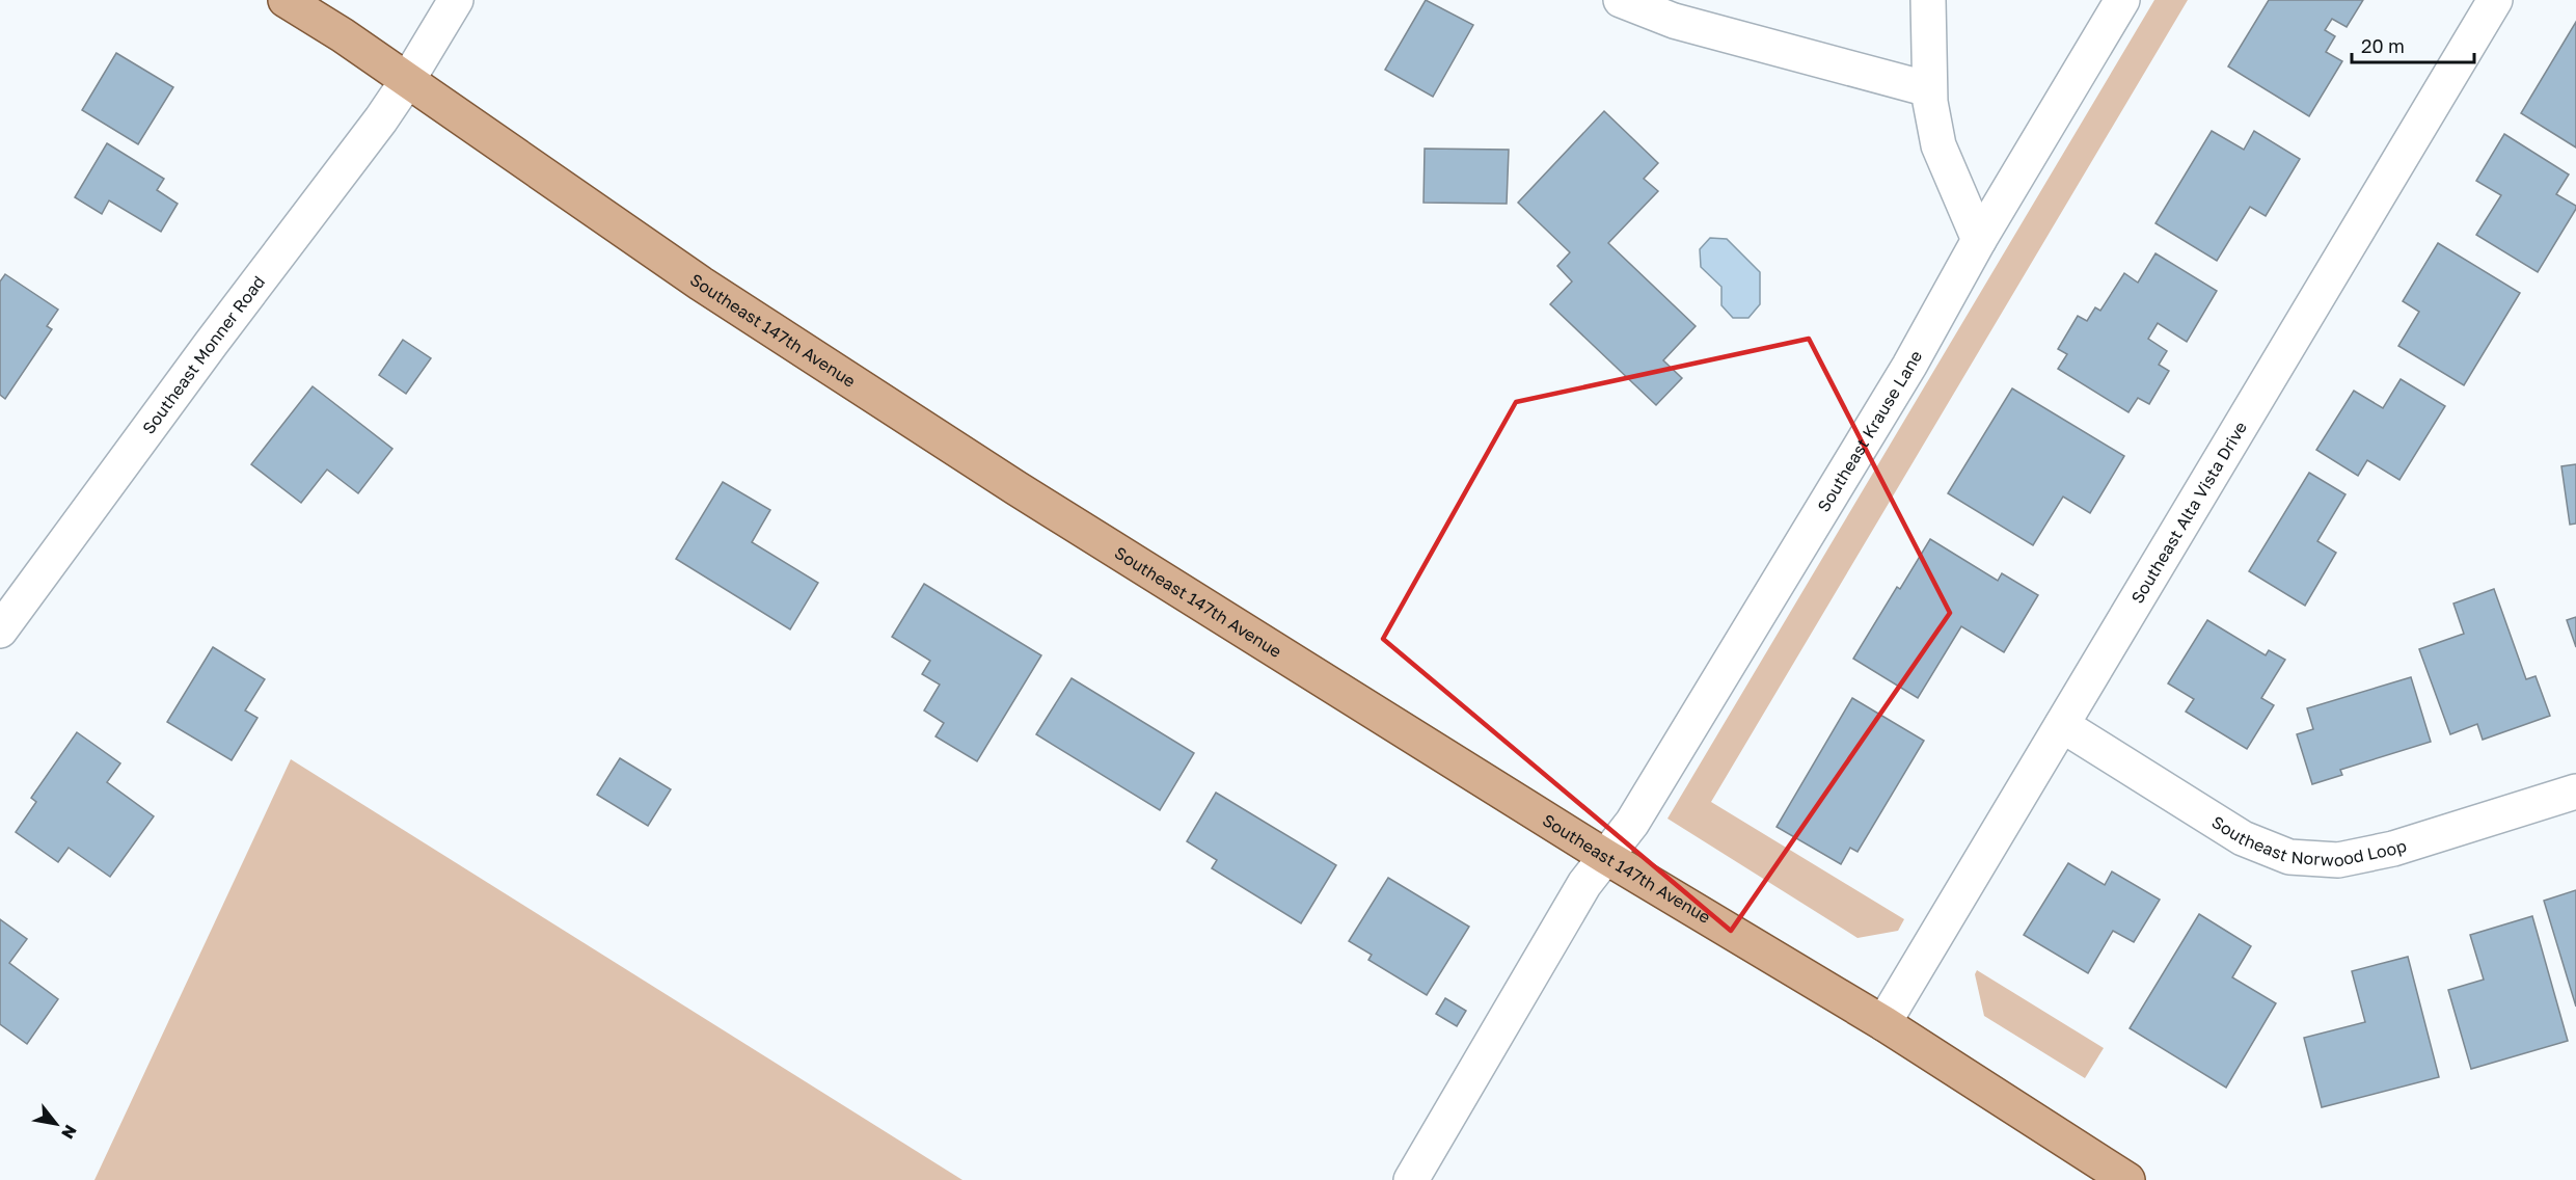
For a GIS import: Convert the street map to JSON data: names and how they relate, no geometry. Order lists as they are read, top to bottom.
{
  "streets": {
    "main road": ["Southeast 147th Avenue"],
    "street": [
      "Southeast Monner Road",
      "Southeast Krause Lane",
      "Southeast Alta Vista Drive",
      "Southeast Norwood Loop"
    ]
  },
  "crossings": [
    ["Southeast 147th Avenue", "Southeast Monner Road"],
    ["Southeast 147th Avenue", "Southeast Krause Lane"],
    ["Southeast 147th Avenue", "Southeast Alta Vista Drive"],
    ["Southeast Alta Vista Drive", "Southeast Norwood Loop"]
  ],
  "scale_bar": "20 m",
  "north": "bottom right"
}
